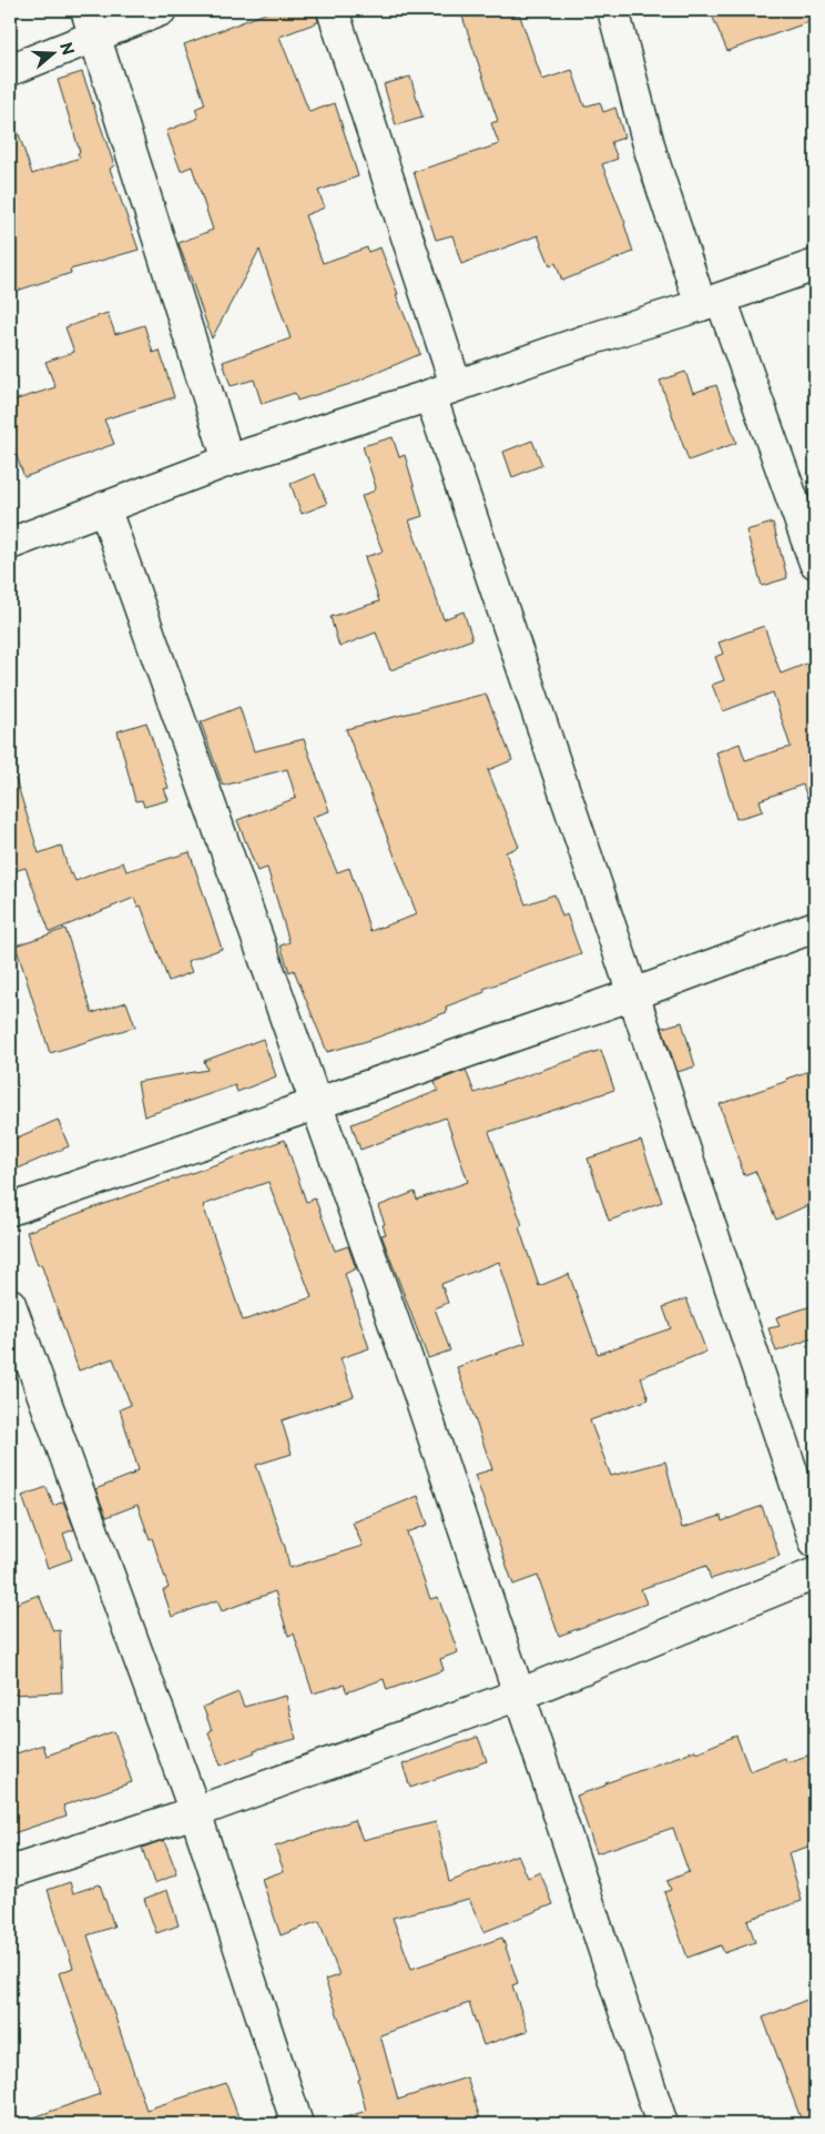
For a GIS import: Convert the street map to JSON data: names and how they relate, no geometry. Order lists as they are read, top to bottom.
{
  "north": "right"
}
